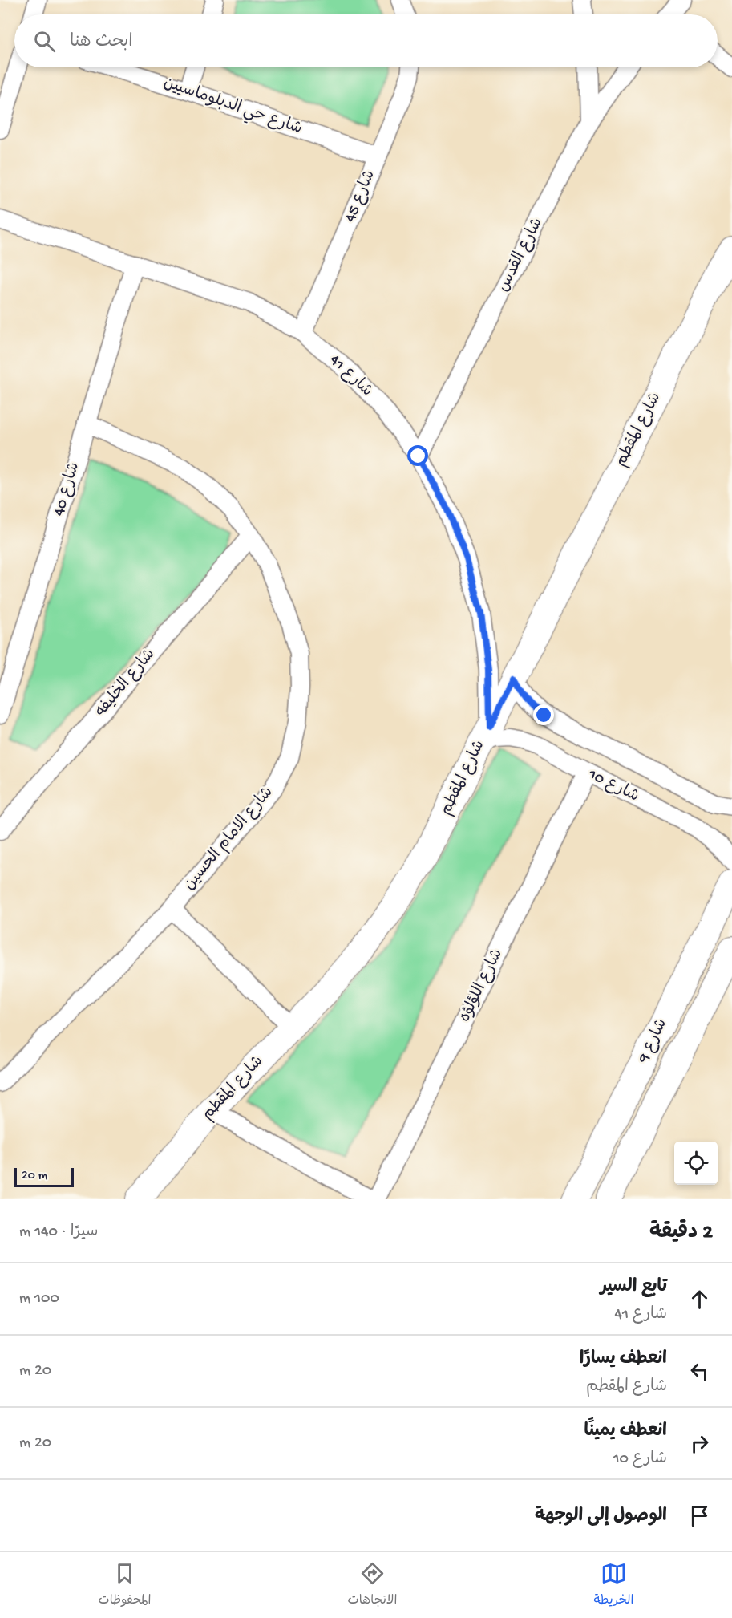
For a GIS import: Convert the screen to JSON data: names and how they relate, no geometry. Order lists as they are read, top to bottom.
{
  "streets": {
    "main road": ["شارع المقطم", "شارع 9"],
    "street": [
      "شارع حي الدبلوماسيين",
      "شارع 45",
      "شارع القدس",
      "شارع 41",
      "شارع 40",
      "شارع الخليفه",
      "شارع 10",
      "شارع الامام الحسين",
      "شارع اللؤلؤه"
    ]
  },
  "crossings": [
    ["شارع حي الدبلوماسيين", "شارع 45"],
    ["شارع 45", "شارع 41"],
    ["شارع القدس", "شارع 41"],
    ["شارع 41", "شارع المقطم"],
    ["شارع 41", "شارع 40"],
    ["شارع 41", "شارع 10"],
    ["شارع المقطم", "شارع 10"],
    ["شارع 40", "شارع الامام الحسين"],
    ["شارع الخليفه", "شارع الامام الحسين"],
    ["شارع 10", "شارع اللؤلؤه"]
  ],
  "scale_bar": "20 m",
  "page": {
    "search": "ابحث هنا",
    "scale": "20 m",
    "heading": ["2 دقيقة", "سيرًا · 140 m"],
    "list": [
      ["تابع السير", "شارع 41", "100 m"],
      ["انعطف يسارًا", "شارع المقطم", "20 m"],
      ["انعطف يمينًا", "شارع 10", "20 m"],
      "الوصول إلى الوجهة"
    ],
    "nav": ["الخريطة", "الاتجاهات", "المحفوظات"]
  }
}
